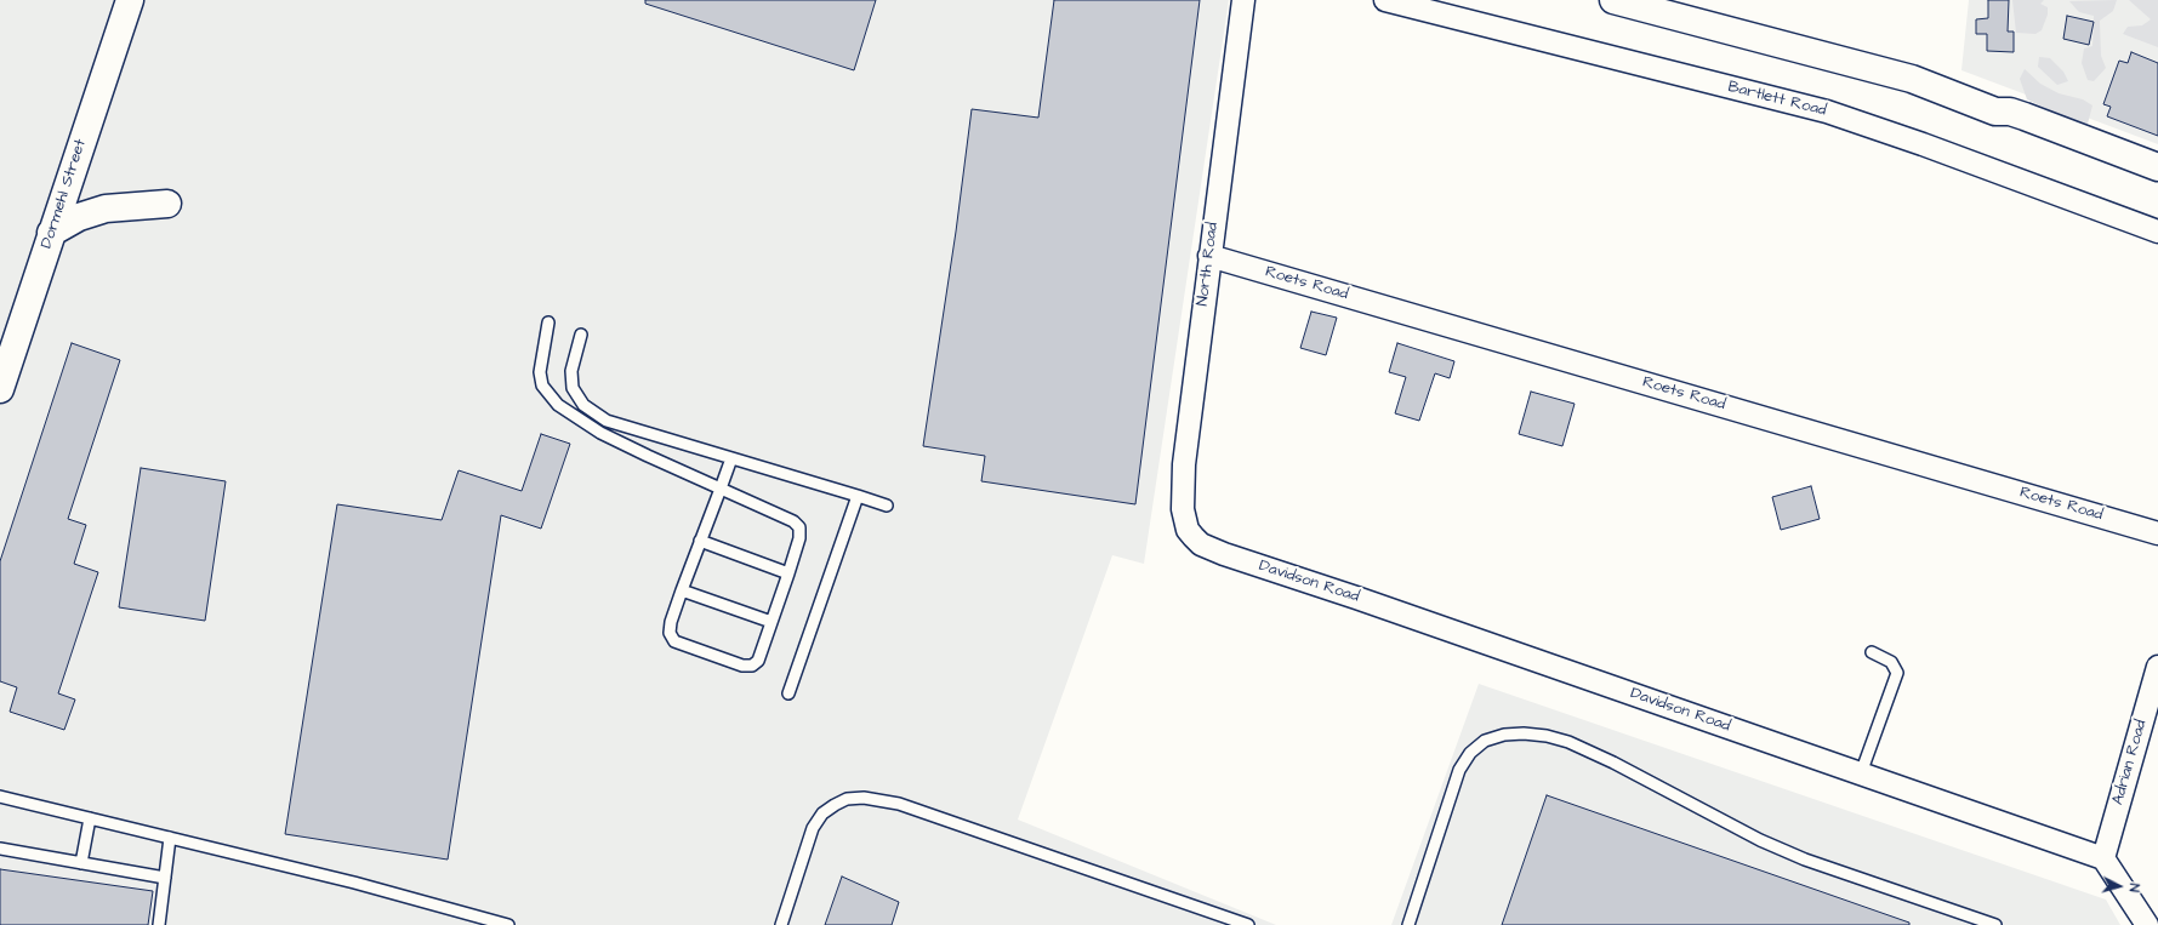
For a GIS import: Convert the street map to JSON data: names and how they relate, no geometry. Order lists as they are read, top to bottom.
{
  "streets": {
    "street": [
      "Bartlett Road",
      "Dormehl Street",
      "North Road",
      "Roets Road",
      "Davidson Road",
      "Adrian Road"
    ]
  },
  "crossings": [
    ["North Road", "Roets Road"],
    ["North Road", "Davidson Road"],
    ["Davidson Road", "Adrian Road"]
  ],
  "north": "right"
}
